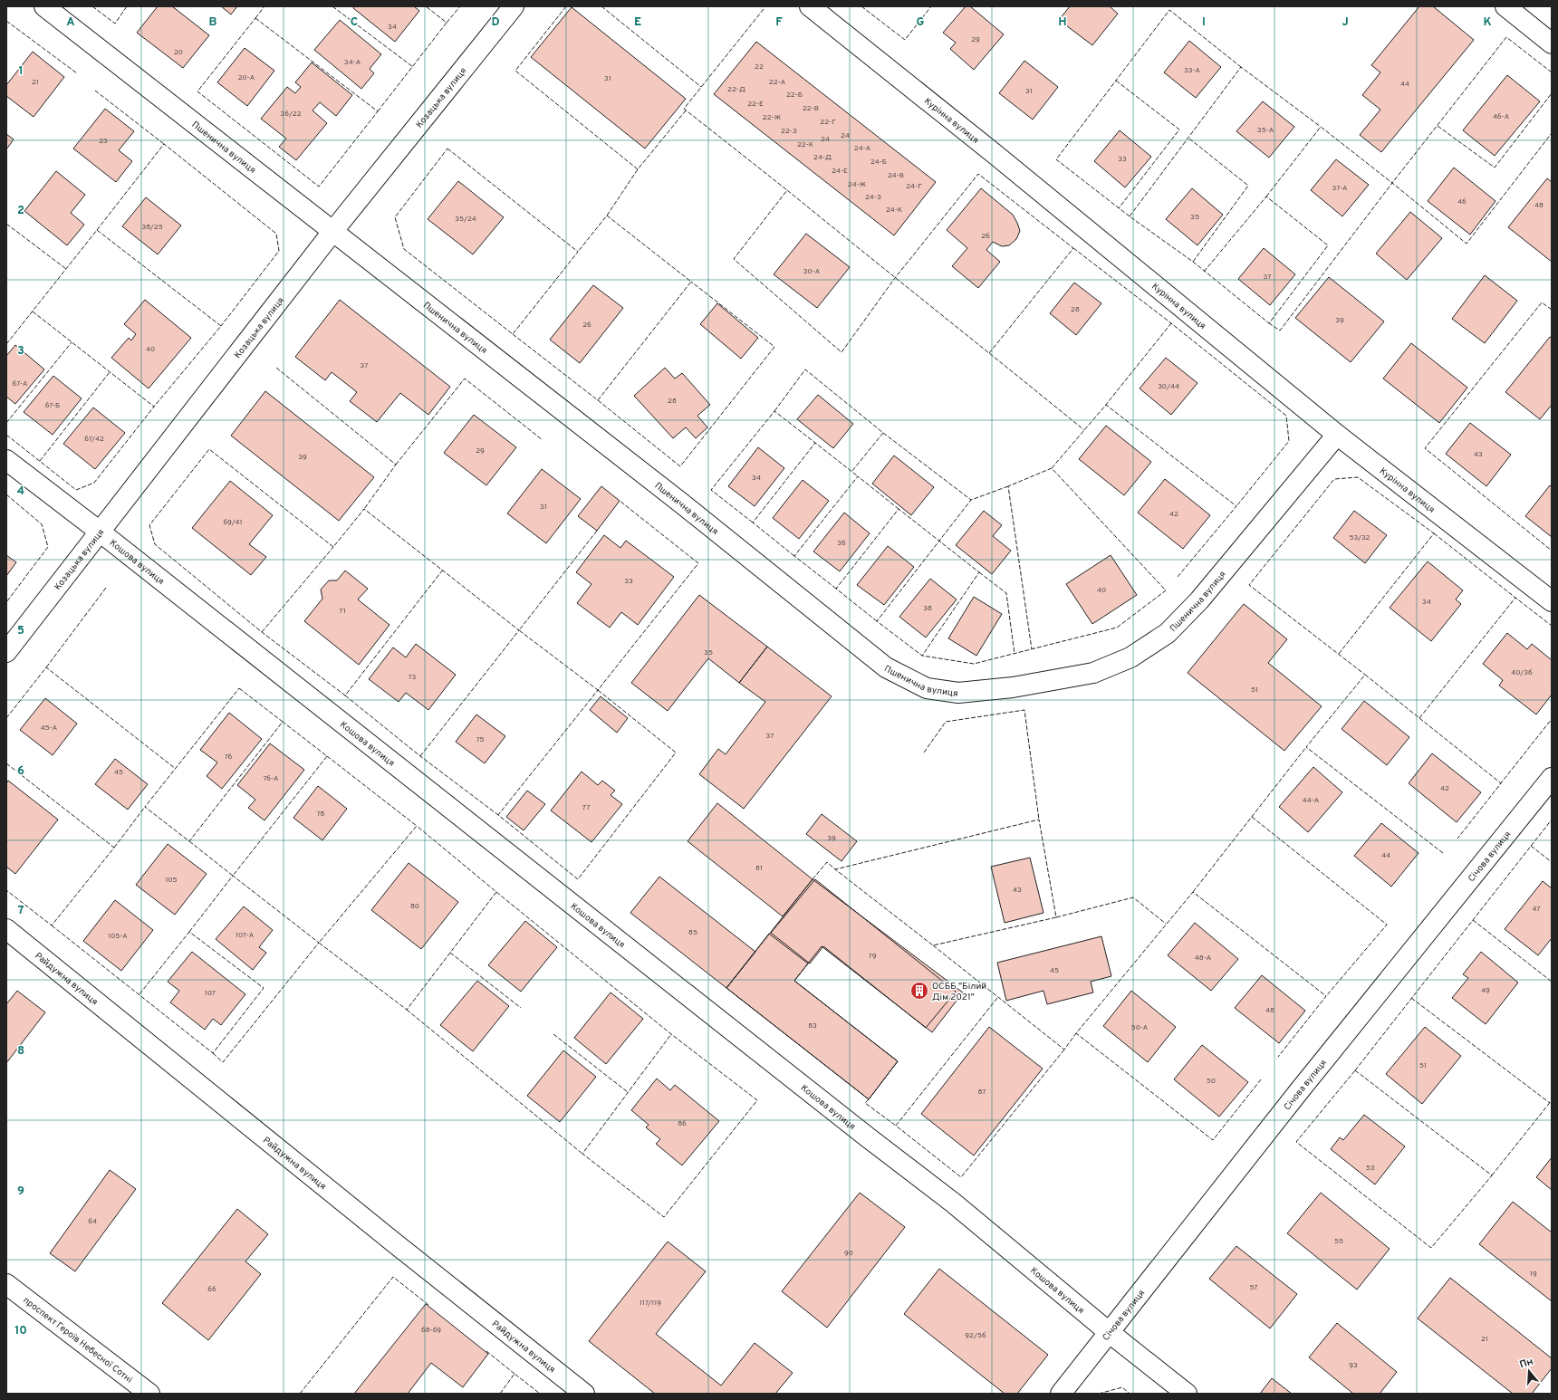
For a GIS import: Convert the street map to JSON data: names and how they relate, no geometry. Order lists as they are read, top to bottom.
{
  "streets": {
    "street": [
      "Козацька вулиця",
      "Курінна вулиця",
      "Пшенична вулиця",
      "Кошова вулиця",
      "Січова вулиця",
      "Райдужна вулиця",
      "проспект Героїв Небесної Сотні"
    ]
  },
  "crossings": [
    ["Козацька вулиця", "Пшенична вулиця"],
    ["Козацька вулиця", "Кошова вулиця"],
    ["Курінна вулиця", "Пшенична вулиця"],
    ["Кошова вулиця", "Січова вулиця"]
  ],
  "places": {
    "building": ["ОСББ \"Білий Дім 2021\""]
  },
  "house_numbers": [
    "34",
    "29",
    "20",
    "34-А",
    "22",
    "33-А",
    "20-А",
    "31",
    "21",
    "22-А",
    "44",
    "22-Д",
    "31",
    "22-Б",
    "22-Е",
    "22-В",
    "36/22",
    "46-А",
    "22-Ж",
    "22-Г",
    "35-А",
    "22-З",
    "24",
    "24",
    "23",
    "22-К",
    "24-А",
    "24-Д",
    "33",
    "24-Б",
    "24-Е",
    "24-В",
    "24-Ж",
    "24-Г",
    "37-А",
    "24-З",
    "46",
    "48",
    "24-К",
    "35",
    "35/24",
    "38/25",
    "26",
    "30-А",
    "37",
    "28",
    "39",
    "26",
    "40",
    "37",
    "67-А",
    "30/44",
    "28",
    "67-Б",
    "67/42",
    "29",
    "43",
    "39",
    "34",
    "31",
    "42",
    "69/41",
    "53/32",
    "36",
    "33",
    "40",
    "34",
    "38",
    "71",
    "35",
    "40/36",
    "73",
    "51",
    "45-А",
    "37",
    "75",
    "76",
    "45",
    "76-А",
    "42",
    "44-А",
    "77",
    "78",
    "39",
    "44",
    "81",
    "105",
    "43",
    "80",
    "47",
    "85",
    "107-А",
    "105-А",
    "79",
    "48-А",
    "45",
    "49",
    "107",
    "48",
    "83",
    "50-А",
    "51",
    "50",
    "87",
    "86",
    "53",
    "64",
    "55",
    "90",
    "19",
    "57",
    "66",
    "117/119",
    "68-69",
    "92/56",
    "21",
    "93"
  ],
  "north": "top",
  "grid": {
    "columns": [
      "A",
      "B",
      "C",
      "D",
      "E",
      "F",
      "G",
      "H",
      "I",
      "J",
      "K"
    ],
    "rows": [
      "1",
      "2",
      "3",
      "4",
      "5",
      "6",
      "7",
      "8",
      "9",
      "10"
    ]
  }
}
